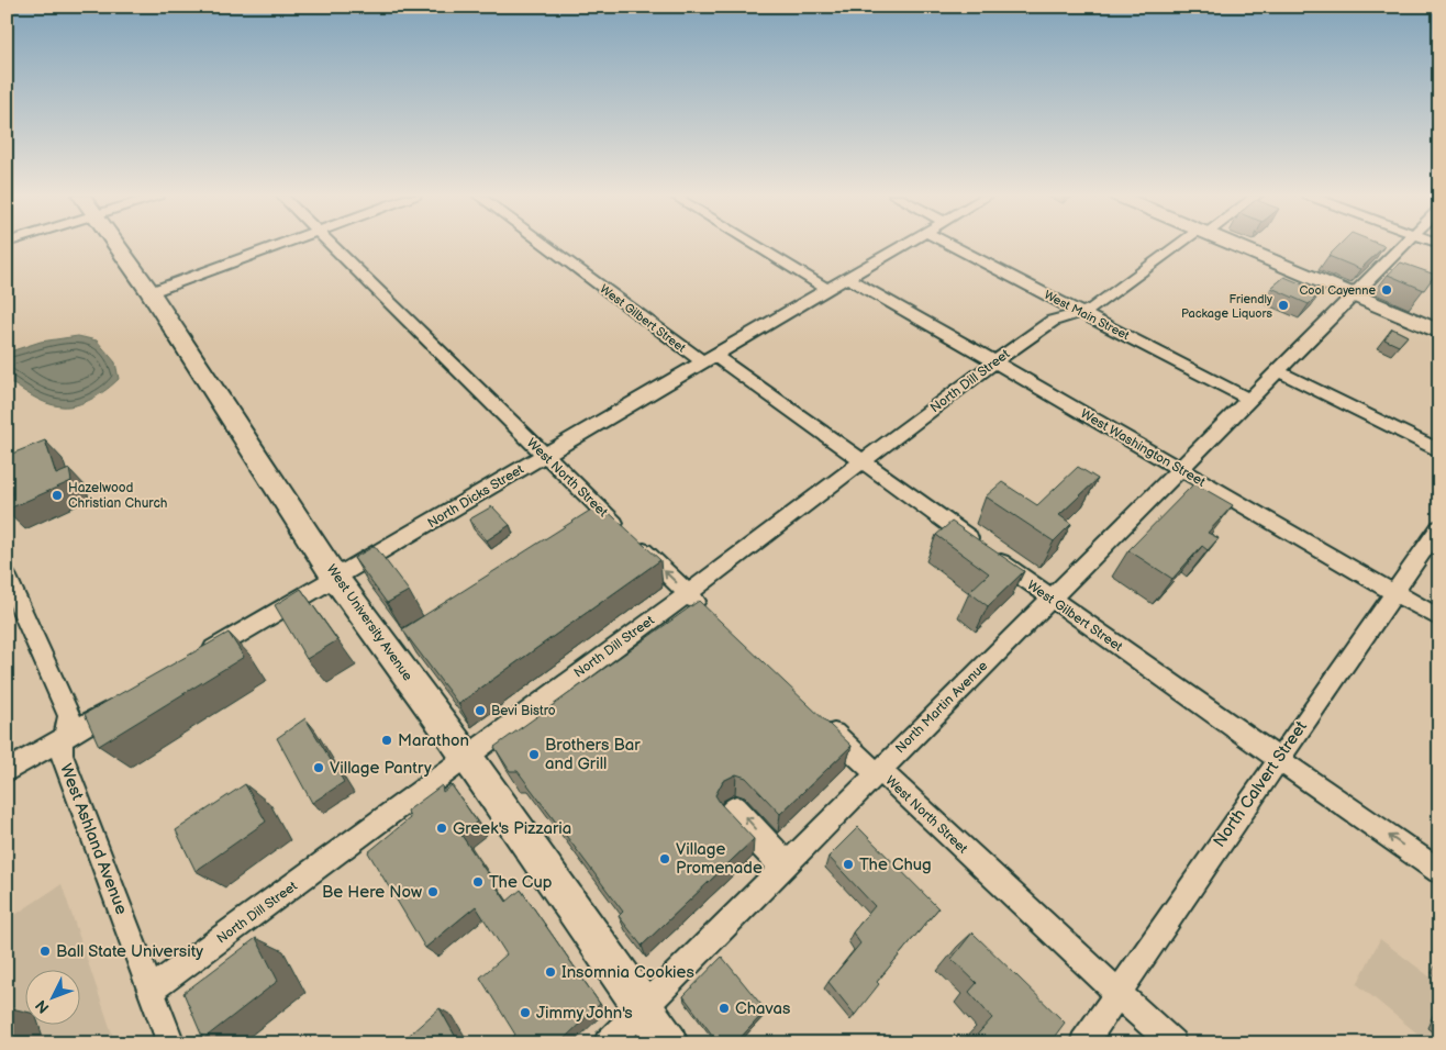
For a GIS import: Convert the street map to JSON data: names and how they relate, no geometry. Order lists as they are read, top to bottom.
{
  "streets": {
    "street": [
      "West Main Street",
      "West Gilbert Street",
      "North Dill Street",
      "West Washington Street",
      "West North Street",
      "North Dicks Street",
      "West University Avenue",
      "North Martin Avenue",
      "North Calvert Street",
      "West Ashland Avenue"
    ]
  },
  "crossings": [
    ["West Main Street", "North Dill Street"],
    ["West Main Street", "North Martin Avenue"],
    ["West Gilbert Street", "North Dill Street"],
    ["West Gilbert Street", "North Dicks Street"],
    ["West Gilbert Street", "North Martin Avenue"],
    ["West Gilbert Street", "North Calvert Street"],
    ["North Dill Street", "West Washington Street"],
    ["North Dill Street", "West North Street"],
    ["North Dill Street", "West University Avenue"],
    ["North Dill Street", "West Ashland Avenue"],
    ["West Washington Street", "North Dicks Street"],
    ["West Washington Street", "North Martin Avenue"],
    ["West Washington Street", "North Calvert Street"],
    ["West North Street", "North Dicks Street"],
    ["West North Street", "North Martin Avenue"],
    ["West North Street", "North Calvert Street"],
    ["North Dicks Street", "West University Avenue"],
    ["West University Avenue", "North Martin Avenue"]
  ],
  "places": [
    "Cool Cayenne",
    "Friendly Package Liquors",
    "Hazelwood Christian Church",
    "Bevi Bistro",
    "Marathon",
    "Brothers Bar and Grill",
    "Village Pantry",
    "Greek's Pizzaria",
    "Village Promenade",
    "The Chug",
    "The Cup",
    "Be Here Now",
    "Ball State University",
    "Insomnia Cookies",
    "Chavas",
    "Jimmy John's"
  ],
  "north": "bottom left"
}
